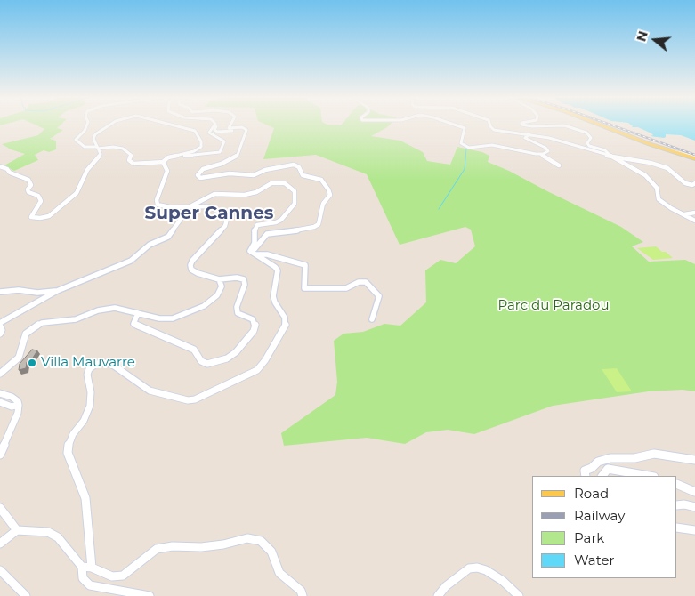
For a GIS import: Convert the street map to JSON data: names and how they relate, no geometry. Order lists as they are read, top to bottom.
{
  "districts": ["Super Cannes"],
  "parks": ["Parc du Paradou"],
  "places": ["Villa Mauvarre"],
  "legend": [
    "Road",
    "Railway",
    "Park",
    "Water"
  ],
  "north": "left"
}
